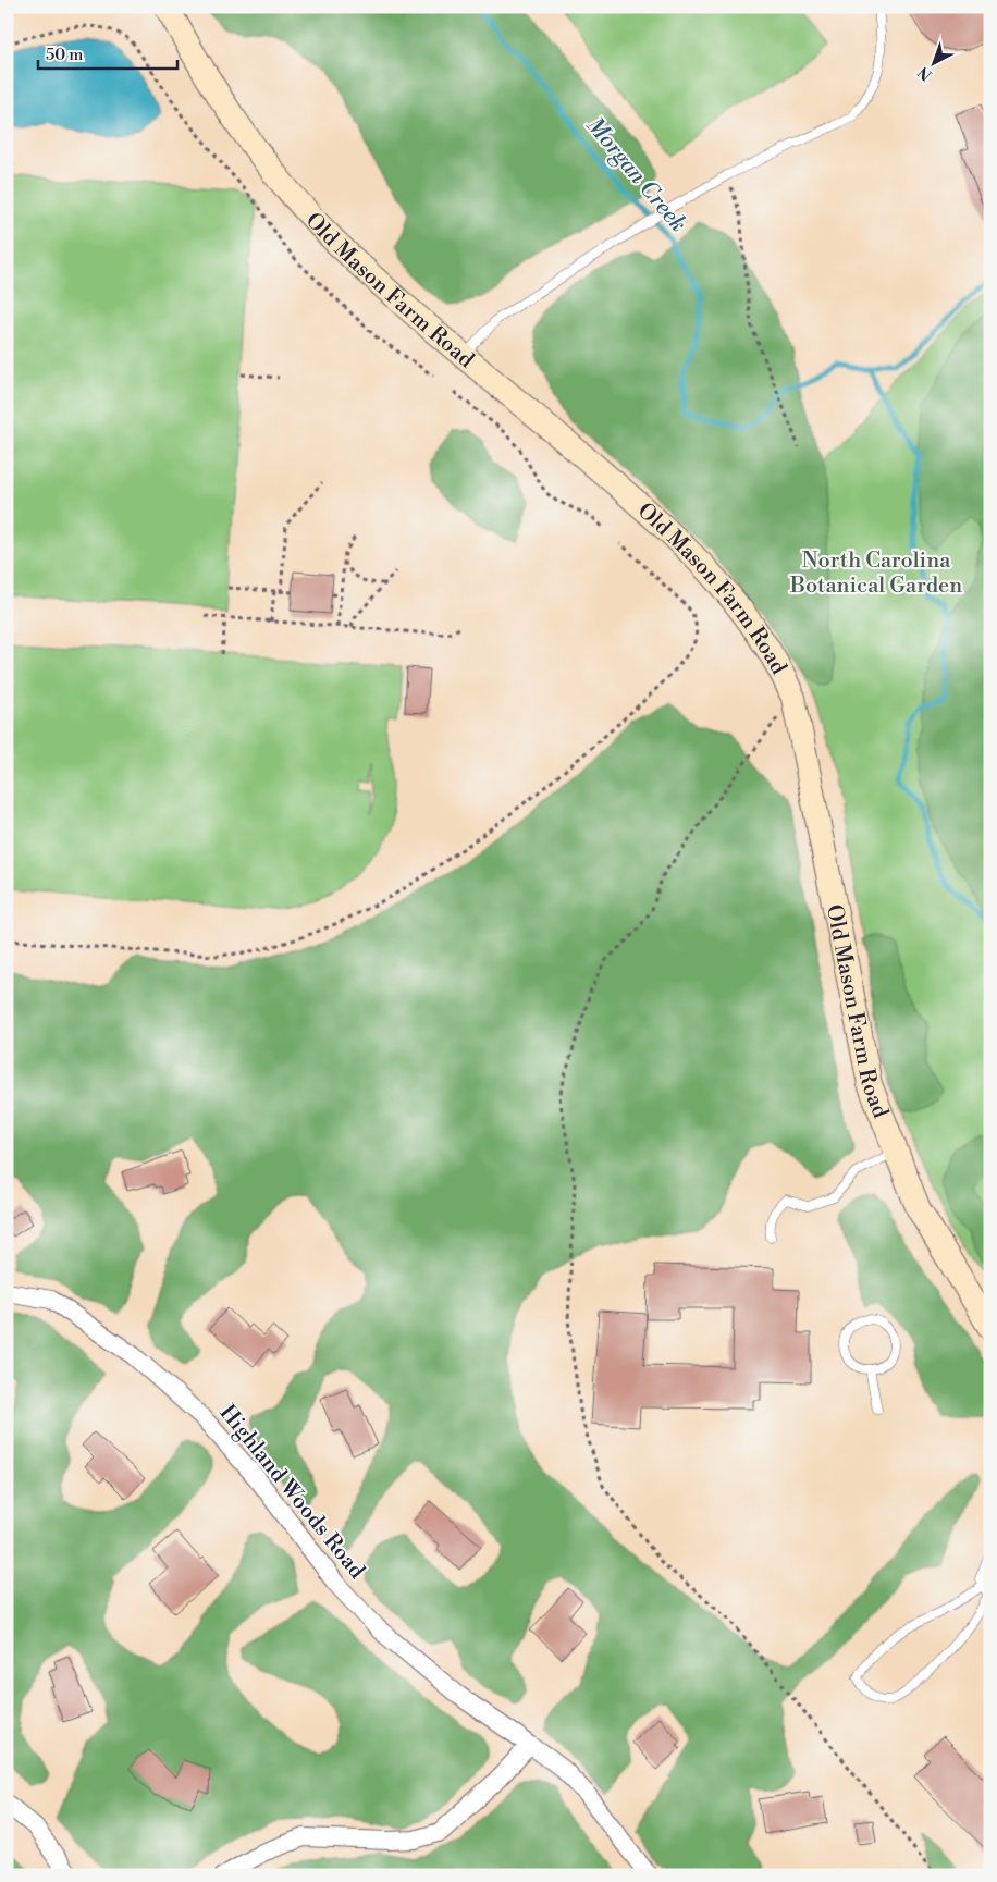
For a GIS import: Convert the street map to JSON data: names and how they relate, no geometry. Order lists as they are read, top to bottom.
{
  "streets": {
    "street": ["Old Mason Farm Road", "Highland Woods Road"]
  },
  "water": ["Morgan Creek"],
  "parks": ["North Carolina Botanical Garden"],
  "scale_bar": "50 m",
  "north": "bottom left"
}
